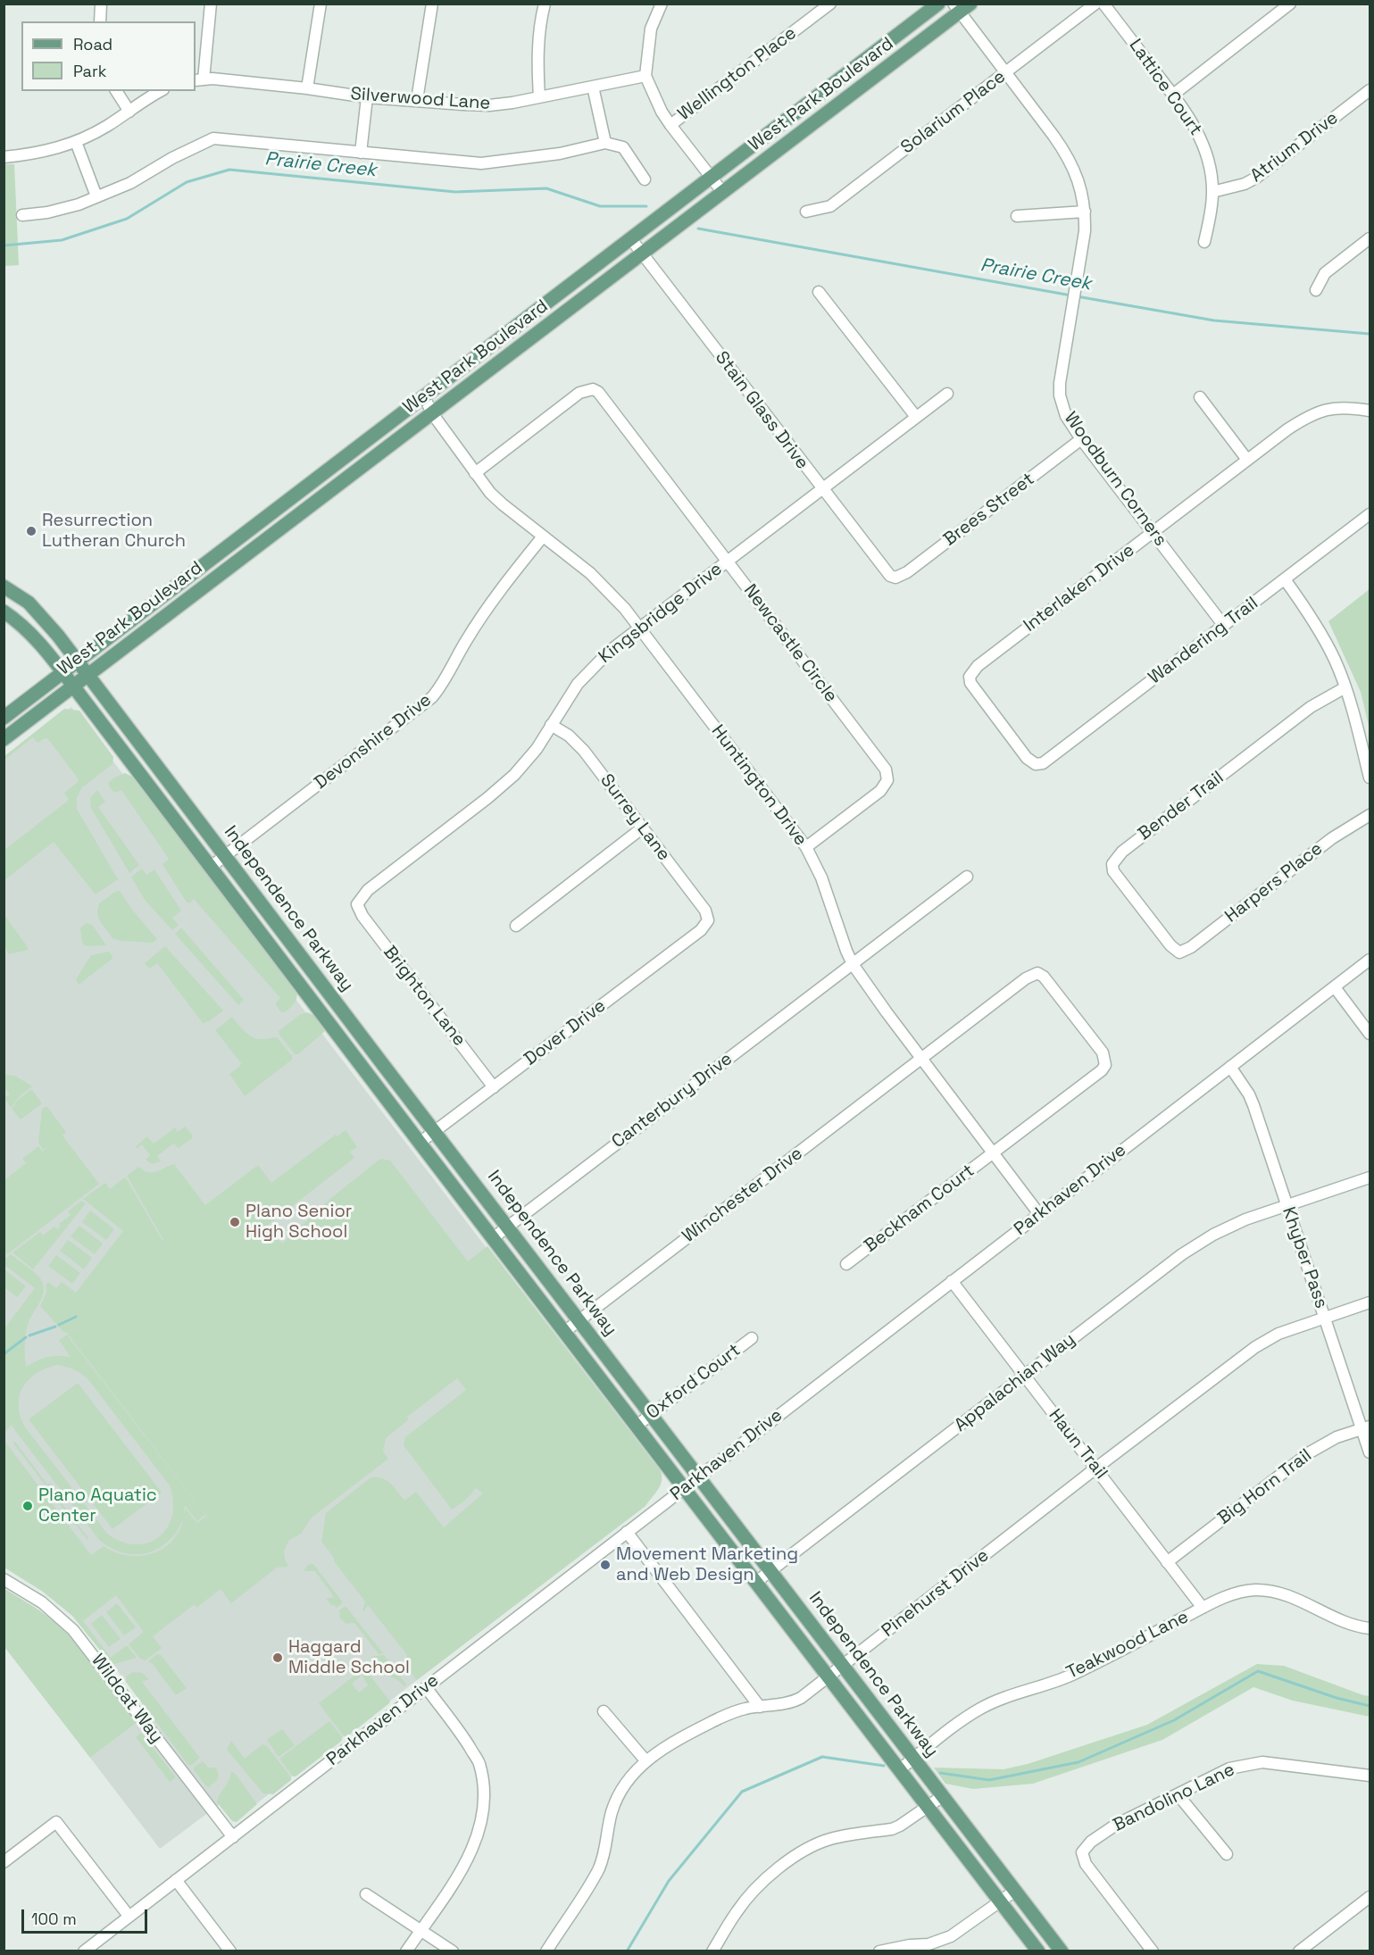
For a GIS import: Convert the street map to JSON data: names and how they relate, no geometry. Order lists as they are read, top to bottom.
{
  "streets": {
    "main road": ["West Park Boulevard", "Independence Parkway"],
    "street": [
      "Wellington Place",
      "Lattice Court",
      "Silverwood Lane",
      "Solarium Place",
      "Atrium Drive",
      "Stain Glass Drive",
      "Woodburn Corners",
      "Brees Street",
      "Interlaken Drive",
      "Kingsbridge Drive",
      "Wandering Trail",
      "Newcastle Circle",
      "Devonshire Drive",
      "Huntington Drive",
      "Bender Trail",
      "Surrey Lane",
      "Harpers Place",
      "Brighton Lane",
      "Dover Drive",
      "Canterbury Drive",
      "Parkhaven Drive",
      "Winchester Drive",
      "Beckham Court",
      "Khyber Pass",
      "Oxford Court",
      "Appalachian Way",
      "Haun Trail",
      "Big Horn Trail",
      "Pinehurst Drive",
      "Teakwood Lane",
      "Wildcat Way",
      "Bandolino Lane"
    ]
  },
  "crossings": [
    ["Lattice Court", "Atrium Drive"],
    ["West Park Boulevard", "Stain Glass Drive"],
    ["West Park Boulevard", "Woodburn Corners"],
    ["West Park Boulevard", "Huntington Drive"],
    ["West Park Boulevard", "Independence Parkway"],
    ["Solarium Place", "Woodburn Corners"],
    ["Stain Glass Drive", "Brees Street"],
    ["Stain Glass Drive", "Kingsbridge Drive"],
    ["Woodburn Corners", "Brees Street"],
    ["Woodburn Corners", "Interlaken Drive"],
    ["Woodburn Corners", "Wandering Trail"],
    ["Interlaken Drive", "Wandering Trail"],
    ["Kingsbridge Drive", "Newcastle Circle"],
    ["Kingsbridge Drive", "Huntington Drive"],
    ["Kingsbridge Drive", "Surrey Lane"],
    ["Kingsbridge Drive", "Brighton Lane"],
    ["Newcastle Circle", "Huntington Drive"],
    ["Devonshire Drive", "Huntington Drive"],
    ["Devonshire Drive", "Independence Parkway"],
    ["Huntington Drive", "Canterbury Drive"],
    ["Huntington Drive", "Parkhaven Drive"],
    ["Huntington Drive", "Winchester Drive"],
    ["Huntington Drive", "Beckham Court"],
    ["Bender Trail", "Harpers Place"],
    ["Surrey Lane", "Dover Drive"],
    ["Independence Parkway", "Dover Drive"],
    ["Independence Parkway", "Canterbury Drive"],
    ["Independence Parkway", "Parkhaven Drive"],
    ["Independence Parkway", "Winchester Drive"],
    ["Independence Parkway", "Oxford Court"],
    ["Independence Parkway", "Appalachian Way"],
    ["Independence Parkway", "Pinehurst Drive"],
    ["Independence Parkway", "Teakwood Lane"],
    ["Brighton Lane", "Dover Drive"],
    ["Parkhaven Drive", "Khyber Pass"],
    ["Parkhaven Drive", "Haun Trail"],
    ["Parkhaven Drive", "Wildcat Way"],
    ["Winchester Drive", "Beckham Court"],
    ["Khyber Pass", "Appalachian Way"],
    ["Khyber Pass", "Big Horn Trail"],
    ["Khyber Pass", "Pinehurst Drive"],
    ["Appalachian Way", "Haun Trail"],
    ["Haun Trail", "Big Horn Trail"],
    ["Haun Trail", "Pinehurst Drive"],
    ["Haun Trail", "Teakwood Lane"]
  ],
  "water": ["Prairie Creek"],
  "places": [
    "Resurrection Lutheran Church",
    "Plano Senior High School",
    "Plano Aquatic Center",
    "Movement Marketing and Web Design",
    "Haggard Middle School"
  ],
  "legend": ["Road", "Park"],
  "scale_bar": "100 m"
}
